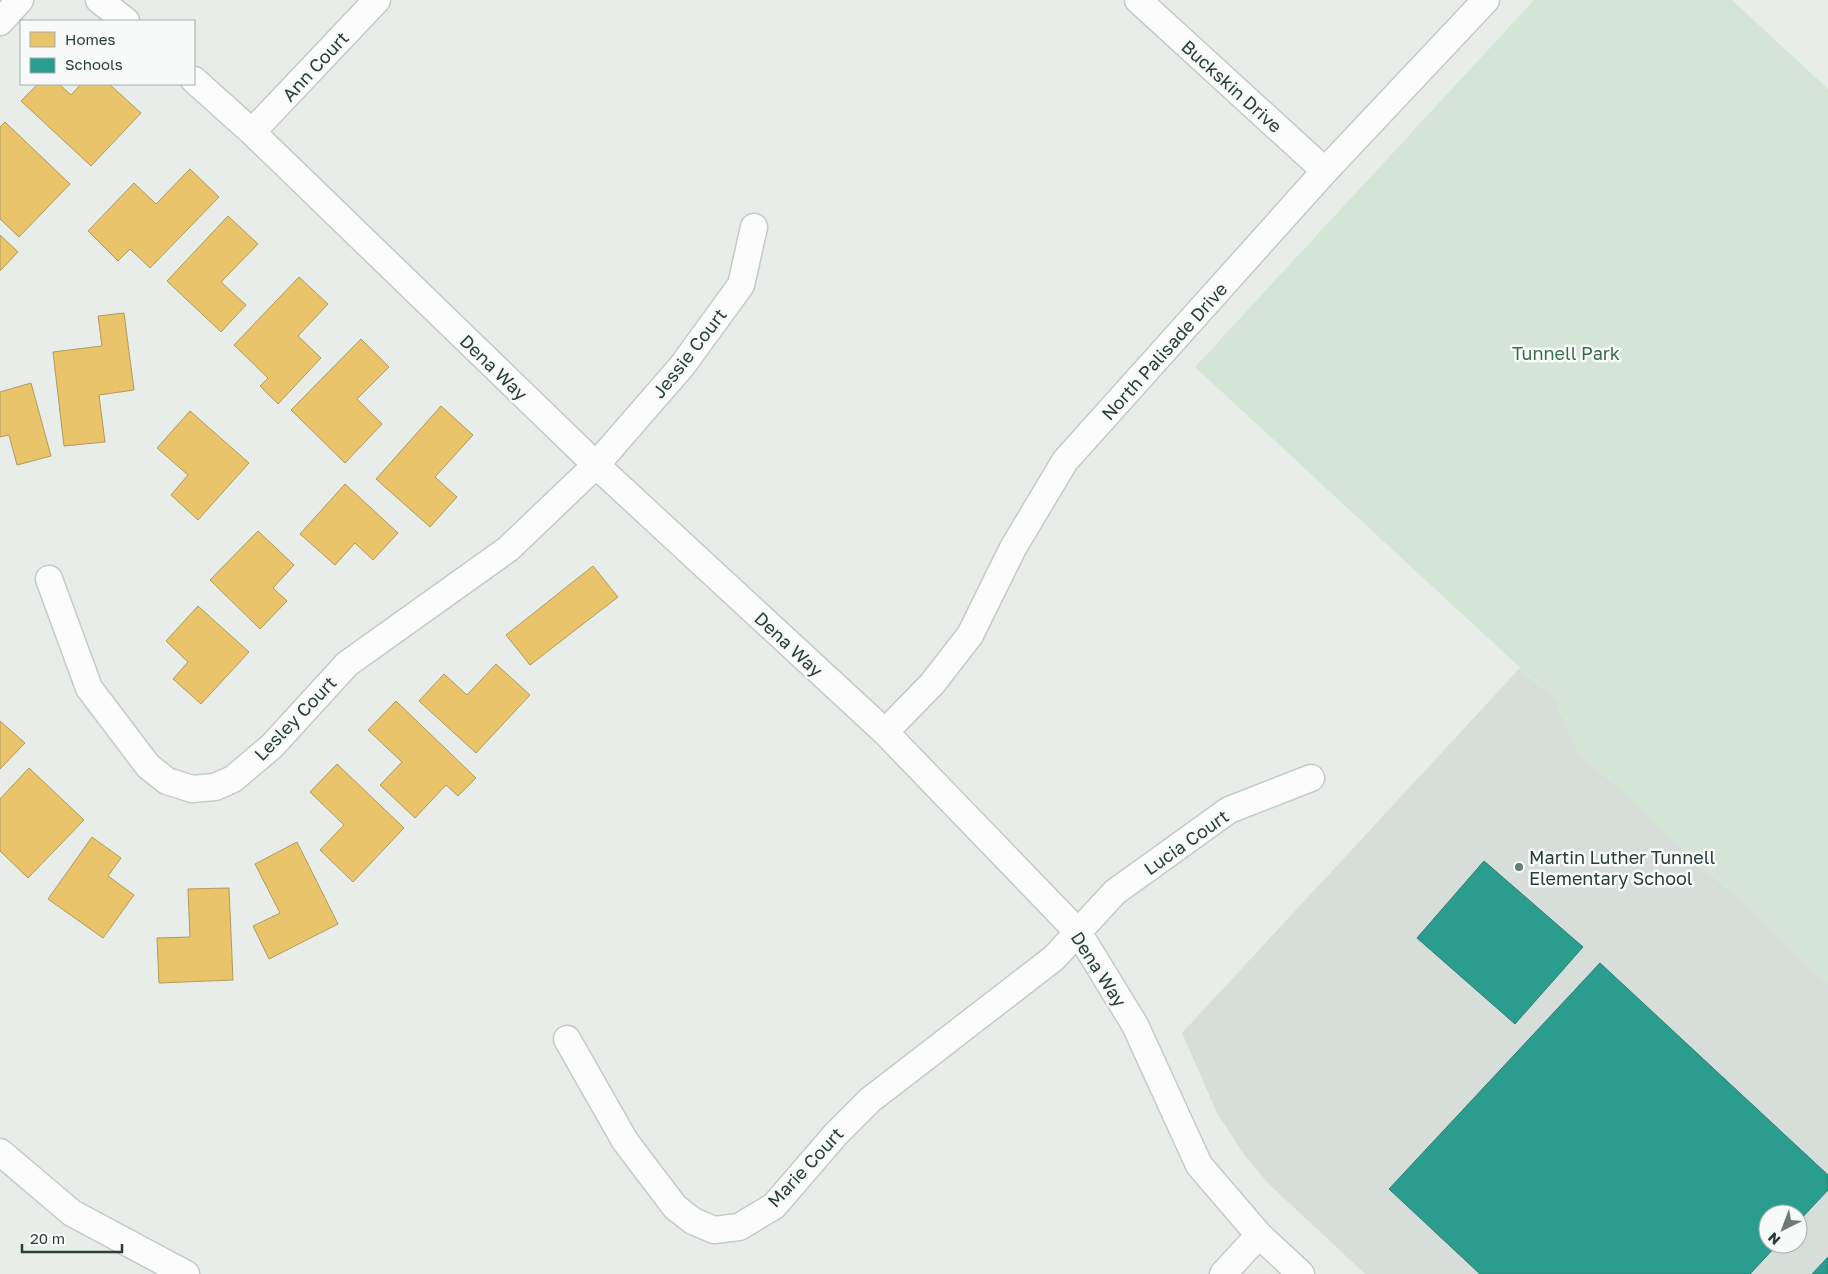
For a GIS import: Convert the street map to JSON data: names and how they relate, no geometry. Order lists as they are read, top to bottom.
{
  "streets": {
    "street": [
      "Ann Court",
      "Buckskin Drive",
      "North Palisade Drive",
      "Jessie Court",
      "Dena Way",
      "Lesley Court",
      "Lucia Court",
      "Marie Court"
    ]
  },
  "crossings": [
    ["Ann Court", "Dena Way"],
    ["Buckskin Drive", "North Palisade Drive"],
    ["North Palisade Drive", "Dena Way"],
    ["Jessie Court", "Dena Way"],
    ["Jessie Court", "Lesley Court"],
    ["Dena Way", "Lesley Court"],
    ["Dena Way", "Lucia Court"],
    ["Dena Way", "Marie Court"],
    ["Lucia Court", "Marie Court"]
  ],
  "parks": ["Tunnell Park"],
  "places": ["Martin Luther Tunnell Elementary School"],
  "legend": ["Homes", "Schools"],
  "scale_bar": "20 m",
  "north": "bottom left"
}
